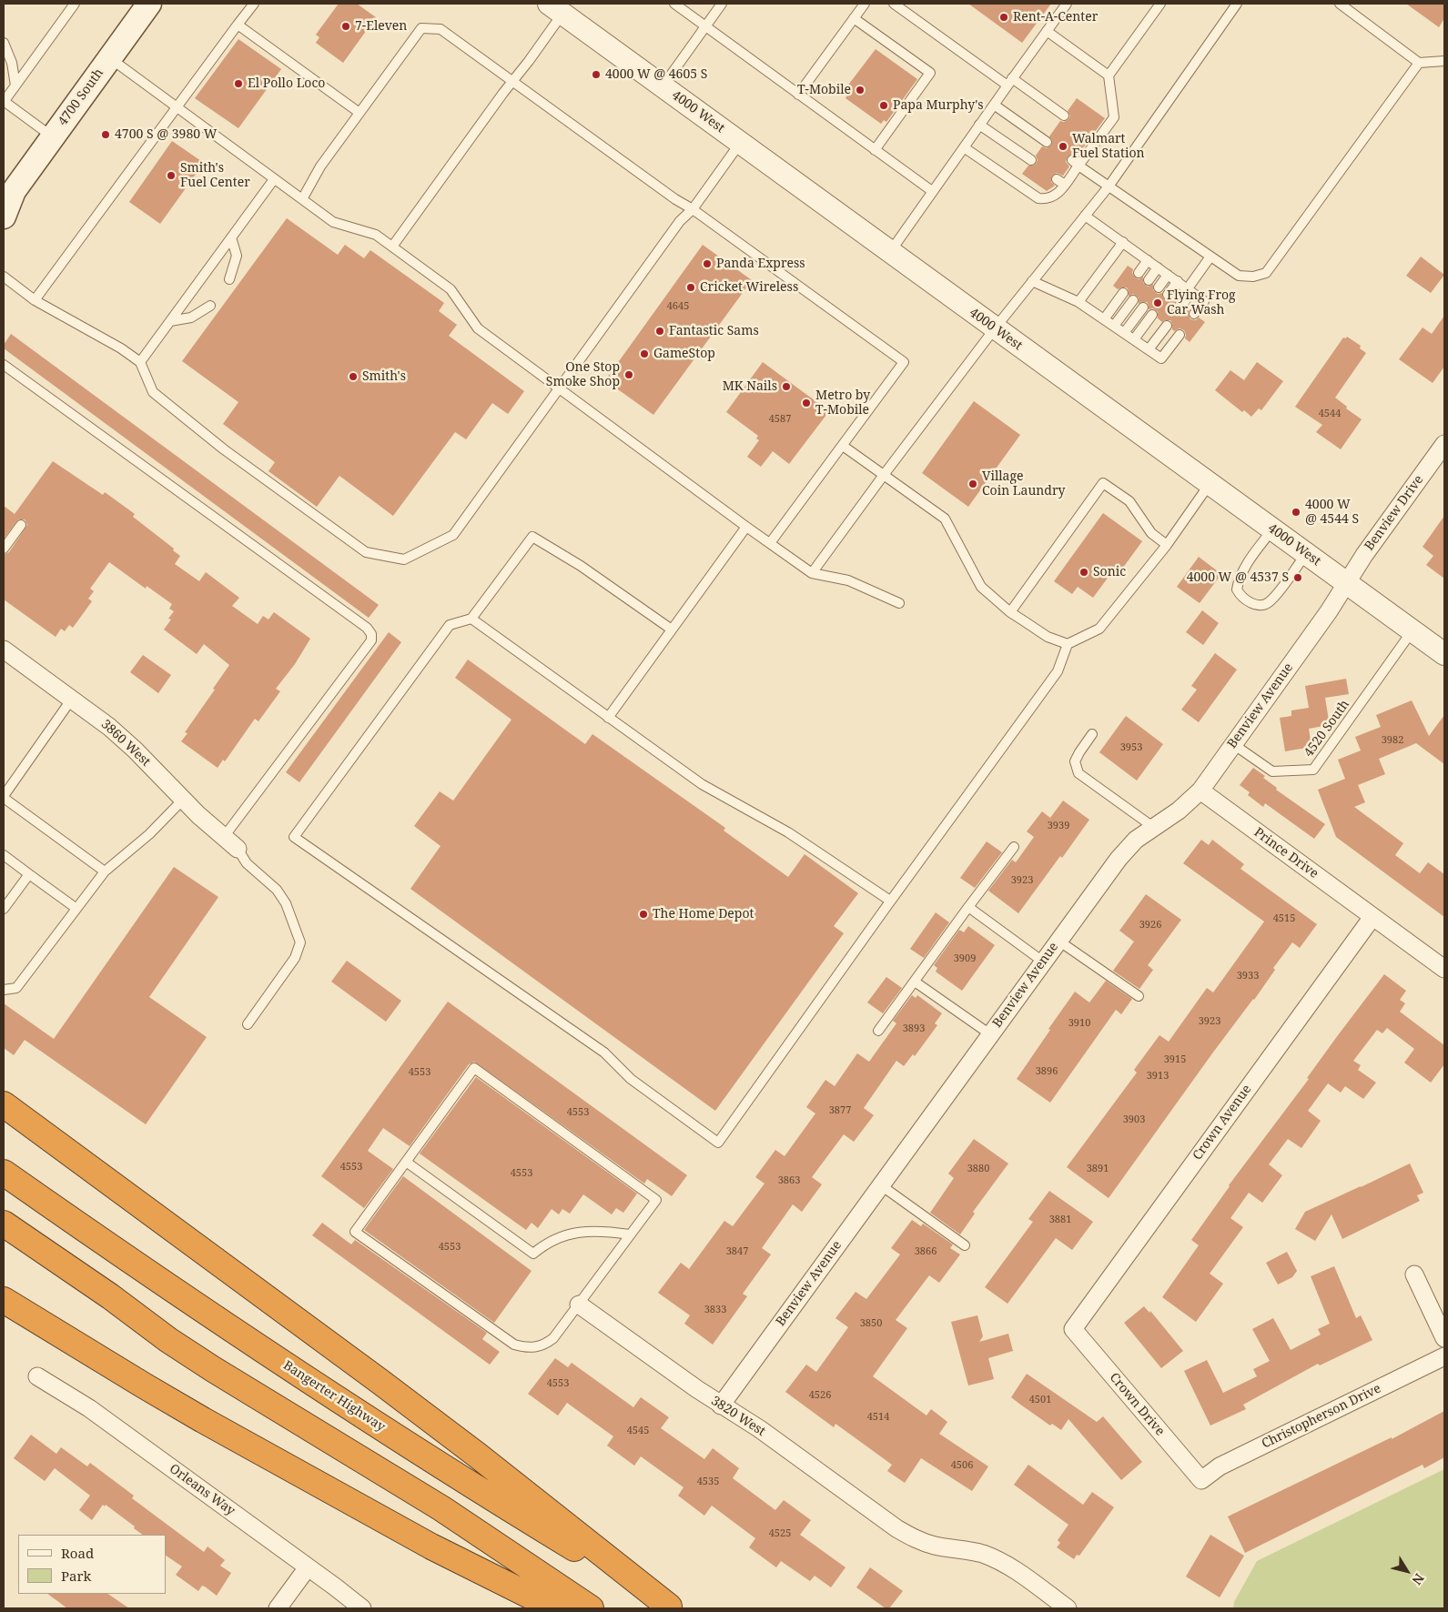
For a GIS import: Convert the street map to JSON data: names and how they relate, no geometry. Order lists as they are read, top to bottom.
{
  "streets": {
    "highway": ["Bangerter Highway"],
    "main road": ["4700 South"],
    "street": [
      "4000 West",
      "Benview Drive",
      "Benview Avenue",
      "3860 West",
      "Prince Drive",
      "Crown Avenue",
      "Crown Drive",
      "3820 West",
      "Christopherson Drive",
      "Orleans Way"
    ],
    "lane": ["4520 South"]
  },
  "crossings": [
    ["4000 West", "Benview Drive"],
    ["4000 West", "Benview Avenue"],
    ["4000 West", "4520 South"],
    ["Benview Drive", "Benview Avenue"],
    ["Benview Avenue", "4520 South"],
    ["Benview Avenue", "Prince Drive"],
    ["Benview Avenue", "3820 West"],
    ["Prince Drive", "Crown Avenue"],
    ["Crown Avenue", "Crown Drive"],
    ["Crown Drive", "Christopherson Drive"]
  ],
  "places": [
    "Rent-A-Center",
    "7-Eleven",
    "4000 W @ 4605 S",
    "El Pollo Loco",
    "T-Mobile",
    "Papa Murphy's",
    "4700 S @ 3980 W",
    "Walmart Fuel Station",
    "Smith's Fuel Center",
    "Panda Express",
    "Cricket Wireless",
    "Flying Frog Car Wash",
    "Fantastic Sams",
    "GameStop",
    "One Stop Smoke Shop",
    "Smith's",
    "MK Nails",
    "Metro by T-Mobile",
    "Village Coin Laundry",
    "4000 W @ 4544 S",
    "Sonic",
    "4000 W @ 4537 S",
    "The Home Depot"
  ],
  "house_numbers": [
    "4645",
    "4544",
    "4587",
    "3982",
    "3953",
    "3939",
    "3923",
    "4515",
    "3926",
    "3909",
    "3933",
    "3923",
    "3910",
    "3893",
    "3915",
    "3896",
    "4553",
    "3913",
    "3877",
    "4553",
    "3903",
    "4553",
    "3880",
    "3891",
    "4553",
    "3863",
    "3881",
    "4553",
    "3847",
    "3866",
    "3833",
    "3850",
    "4553",
    "4526",
    "4501",
    "4514",
    "4545",
    "4506",
    "4535",
    "4525"
  ],
  "legend": ["Road", "Park"],
  "north": "bottom right"
}
